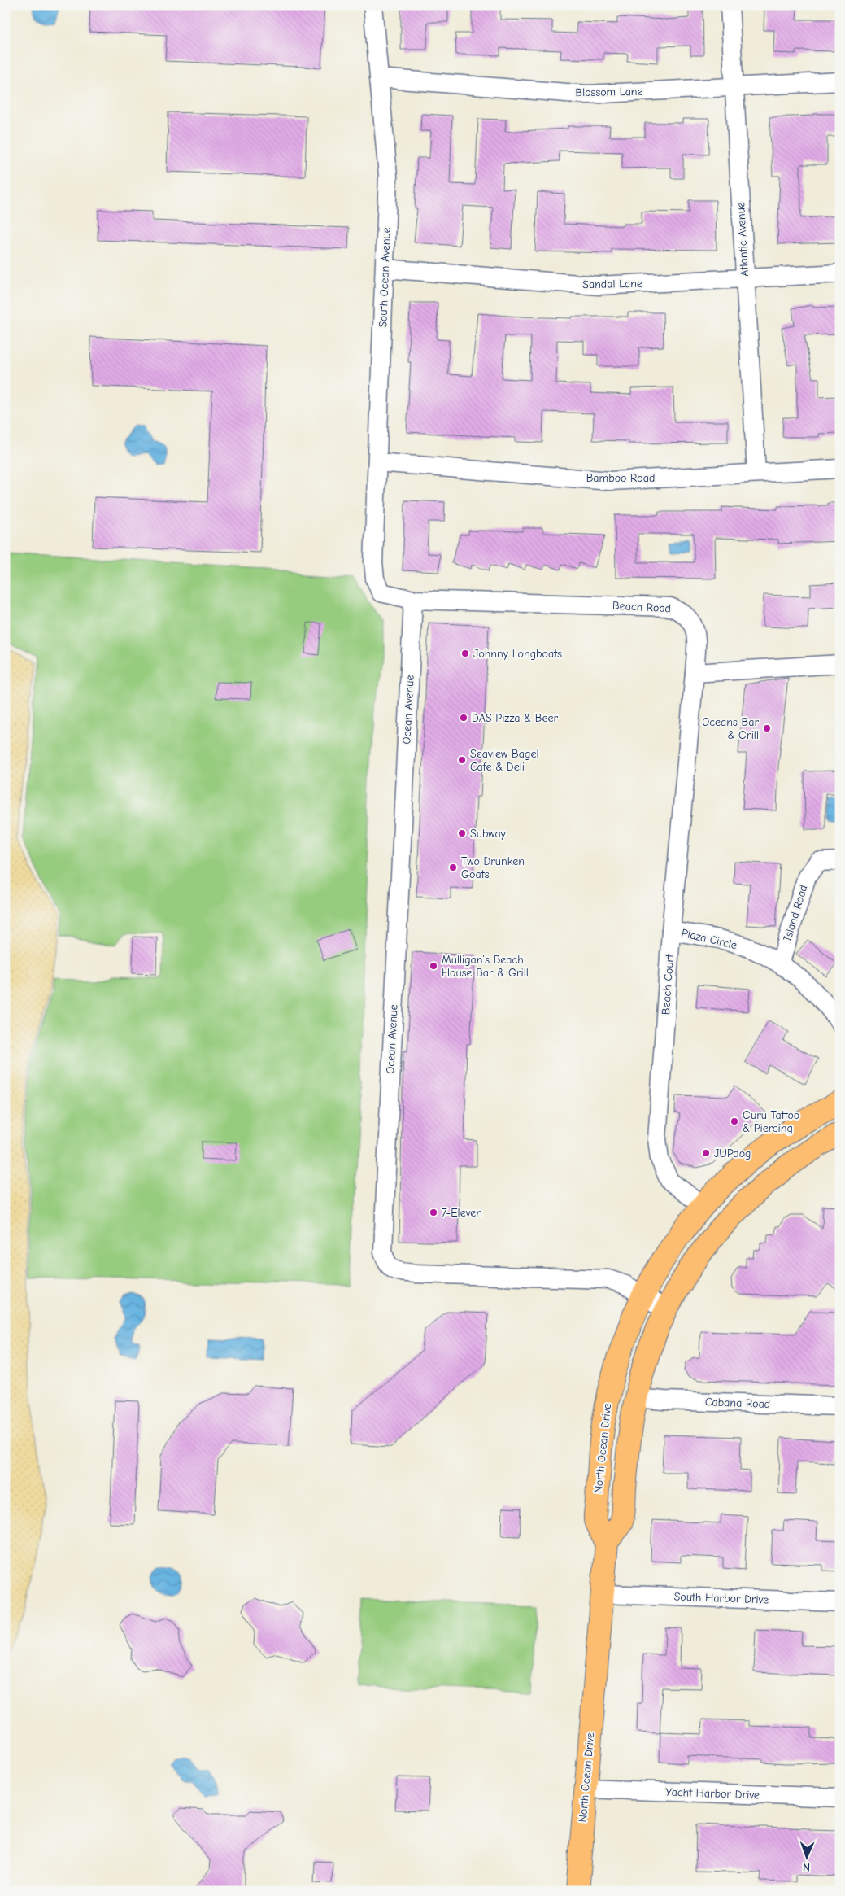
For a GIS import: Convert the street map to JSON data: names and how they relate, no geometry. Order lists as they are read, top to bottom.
{
  "streets": {
    "main road": ["North Ocean Drive"],
    "street": [
      "Blossom Lane",
      "Atlantic Avenue",
      "South Ocean Avenue",
      "Sandal Lane",
      "Bamboo Road",
      "Beach Road",
      "Ocean Avenue",
      "Island Road",
      "Plaza Circle",
      "Beach Court",
      "Cabana Road",
      "South Harbor Drive",
      "Yacht Harbor Drive"
    ]
  },
  "crossings": [
    ["Blossom Lane", "Atlantic Avenue"],
    ["Blossom Lane", "South Ocean Avenue"],
    ["Atlantic Avenue", "Sandal Lane"],
    ["Atlantic Avenue", "Bamboo Road"],
    ["South Ocean Avenue", "Sandal Lane"],
    ["South Ocean Avenue", "Bamboo Road"],
    ["South Ocean Avenue", "Beach Road"],
    ["South Ocean Avenue", "Ocean Avenue"],
    ["Beach Road", "Ocean Avenue"],
    ["Beach Road", "Beach Court"],
    ["Ocean Avenue", "North Ocean Drive"],
    ["Island Road", "Plaza Circle"],
    ["Plaza Circle", "Beach Court"],
    ["Beach Court", "North Ocean Drive"],
    ["North Ocean Drive", "South Harbor Drive"],
    ["North Ocean Drive", "Yacht Harbor Drive"]
  ],
  "places": [
    "Johnny Longboats",
    "DAS Pizza & Beer",
    "Oceans Bar & Grill",
    "Seaview Bagel Cafe & Deli",
    "Subway",
    "Two Drunken Goats",
    "Mulligan’s Beach House Bar & Grill",
    "Guru Tattoo & Piercing",
    "JUPdog",
    "7-Eleven"
  ],
  "north": "bottom"
}
